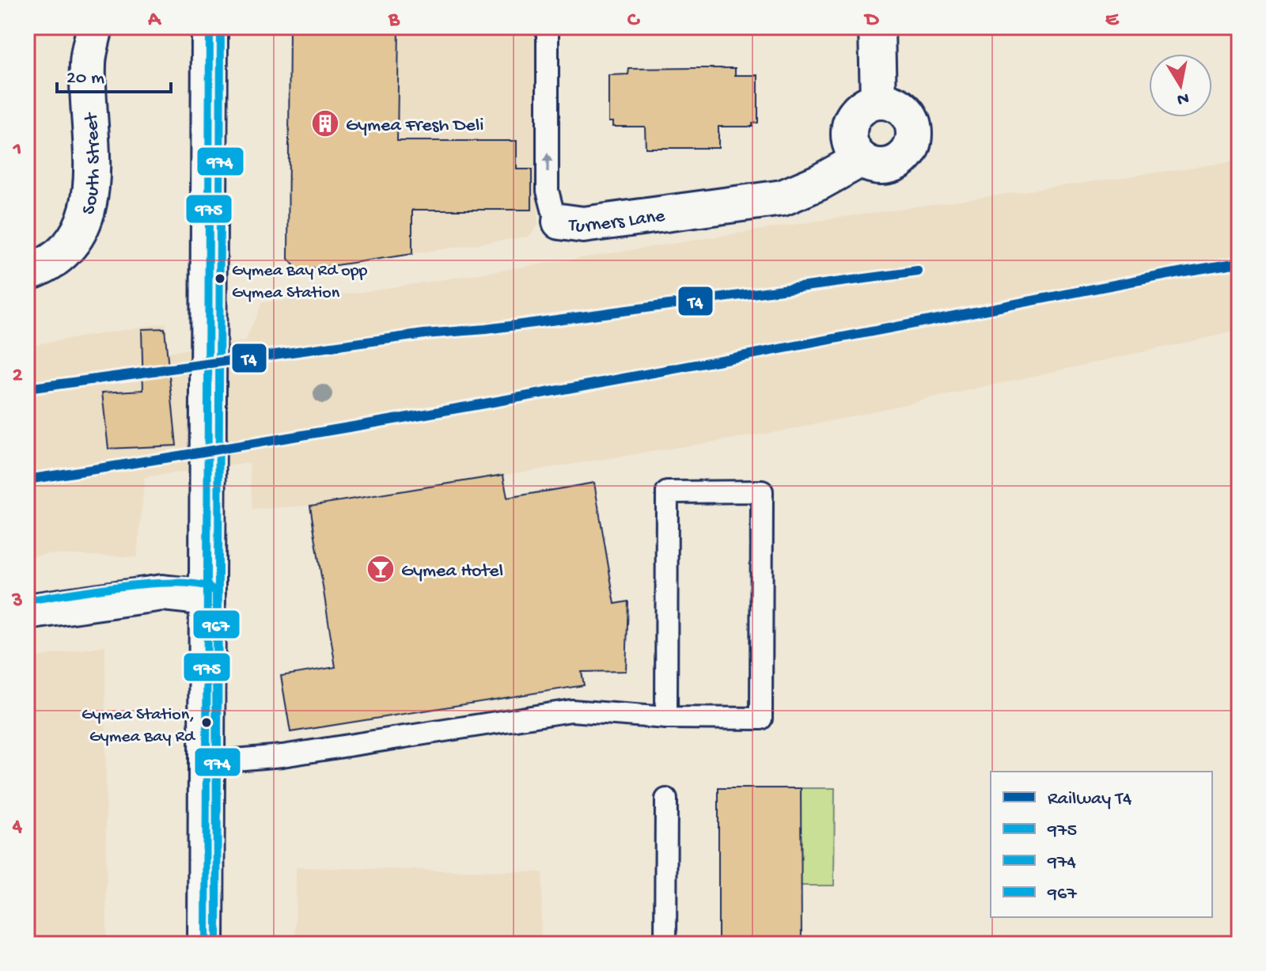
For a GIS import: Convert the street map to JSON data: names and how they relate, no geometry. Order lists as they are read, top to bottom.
{
  "streets": {
    "street": ["South Street", "Turners Lane"]
  },
  "one_way": ["Turners Lane"],
  "places": {
    "building": ["Gymea Fresh Deli"],
    "other": ["Gymea Bay Rd opp Gymea Station", "Gymea Station, Gymea Bay Rd"],
    "bar": ["Gymea Hotel"]
  },
  "lines": [
    "transit line 975",
    "transit line 974",
    "rail line T4",
    "transit line 967"
  ],
  "legend": [
    "Railway T4",
    "975",
    "974",
    "967"
  ],
  "scale_bar": "20 m",
  "north": "bottom",
  "grid": {
    "columns": [
      "A",
      "B",
      "C",
      "D",
      "E"
    ],
    "rows": [
      "1",
      "2",
      "3",
      "4"
    ]
  }
}
